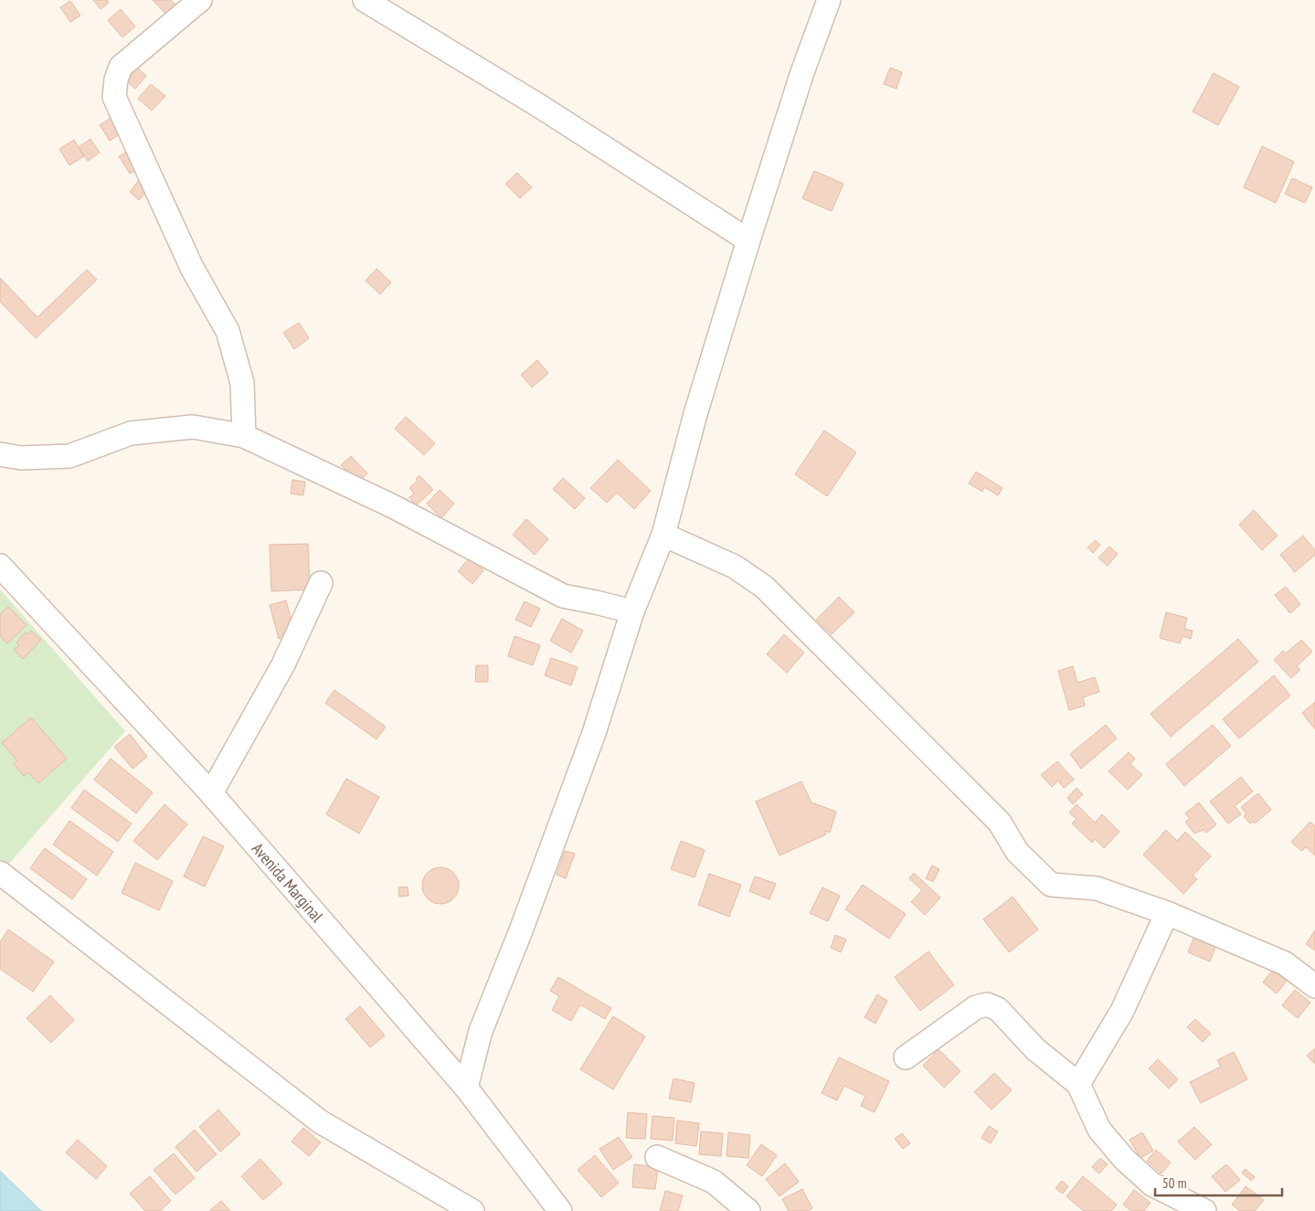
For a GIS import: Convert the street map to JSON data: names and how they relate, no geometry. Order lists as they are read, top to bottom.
{
  "streets": {
    "street": ["Avenida Marginal"]
  },
  "scale_bar": "50 m"
}
